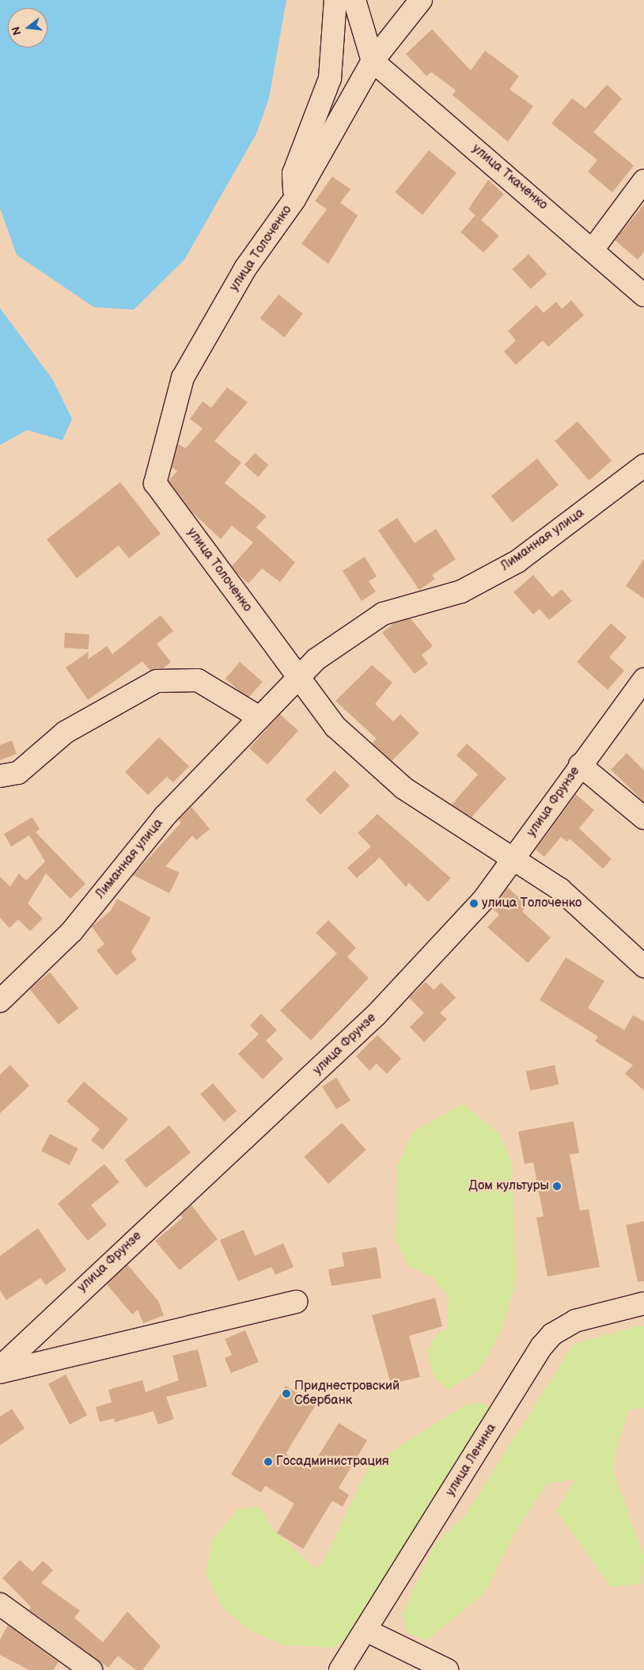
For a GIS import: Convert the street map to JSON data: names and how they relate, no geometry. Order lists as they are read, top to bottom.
{
  "streets": {
    "street": [
      "улица Ткаченко",
      "улица Толоченко",
      "Лиманная улица",
      "улица Фрунзе",
      "улица Ленина"
    ]
  },
  "crossings": [
    ["улица Ткаченко", "улица Толоченко"],
    ["улица Толоченко", "Лиманная улица"],
    ["улица Толоченко", "улица Фрунзе"]
  ],
  "places": [
    "улица Толоченко",
    "Дом культуры",
    "Приднестровский Сбербанк",
    "Госадминистрация"
  ],
  "north": "left"
}
